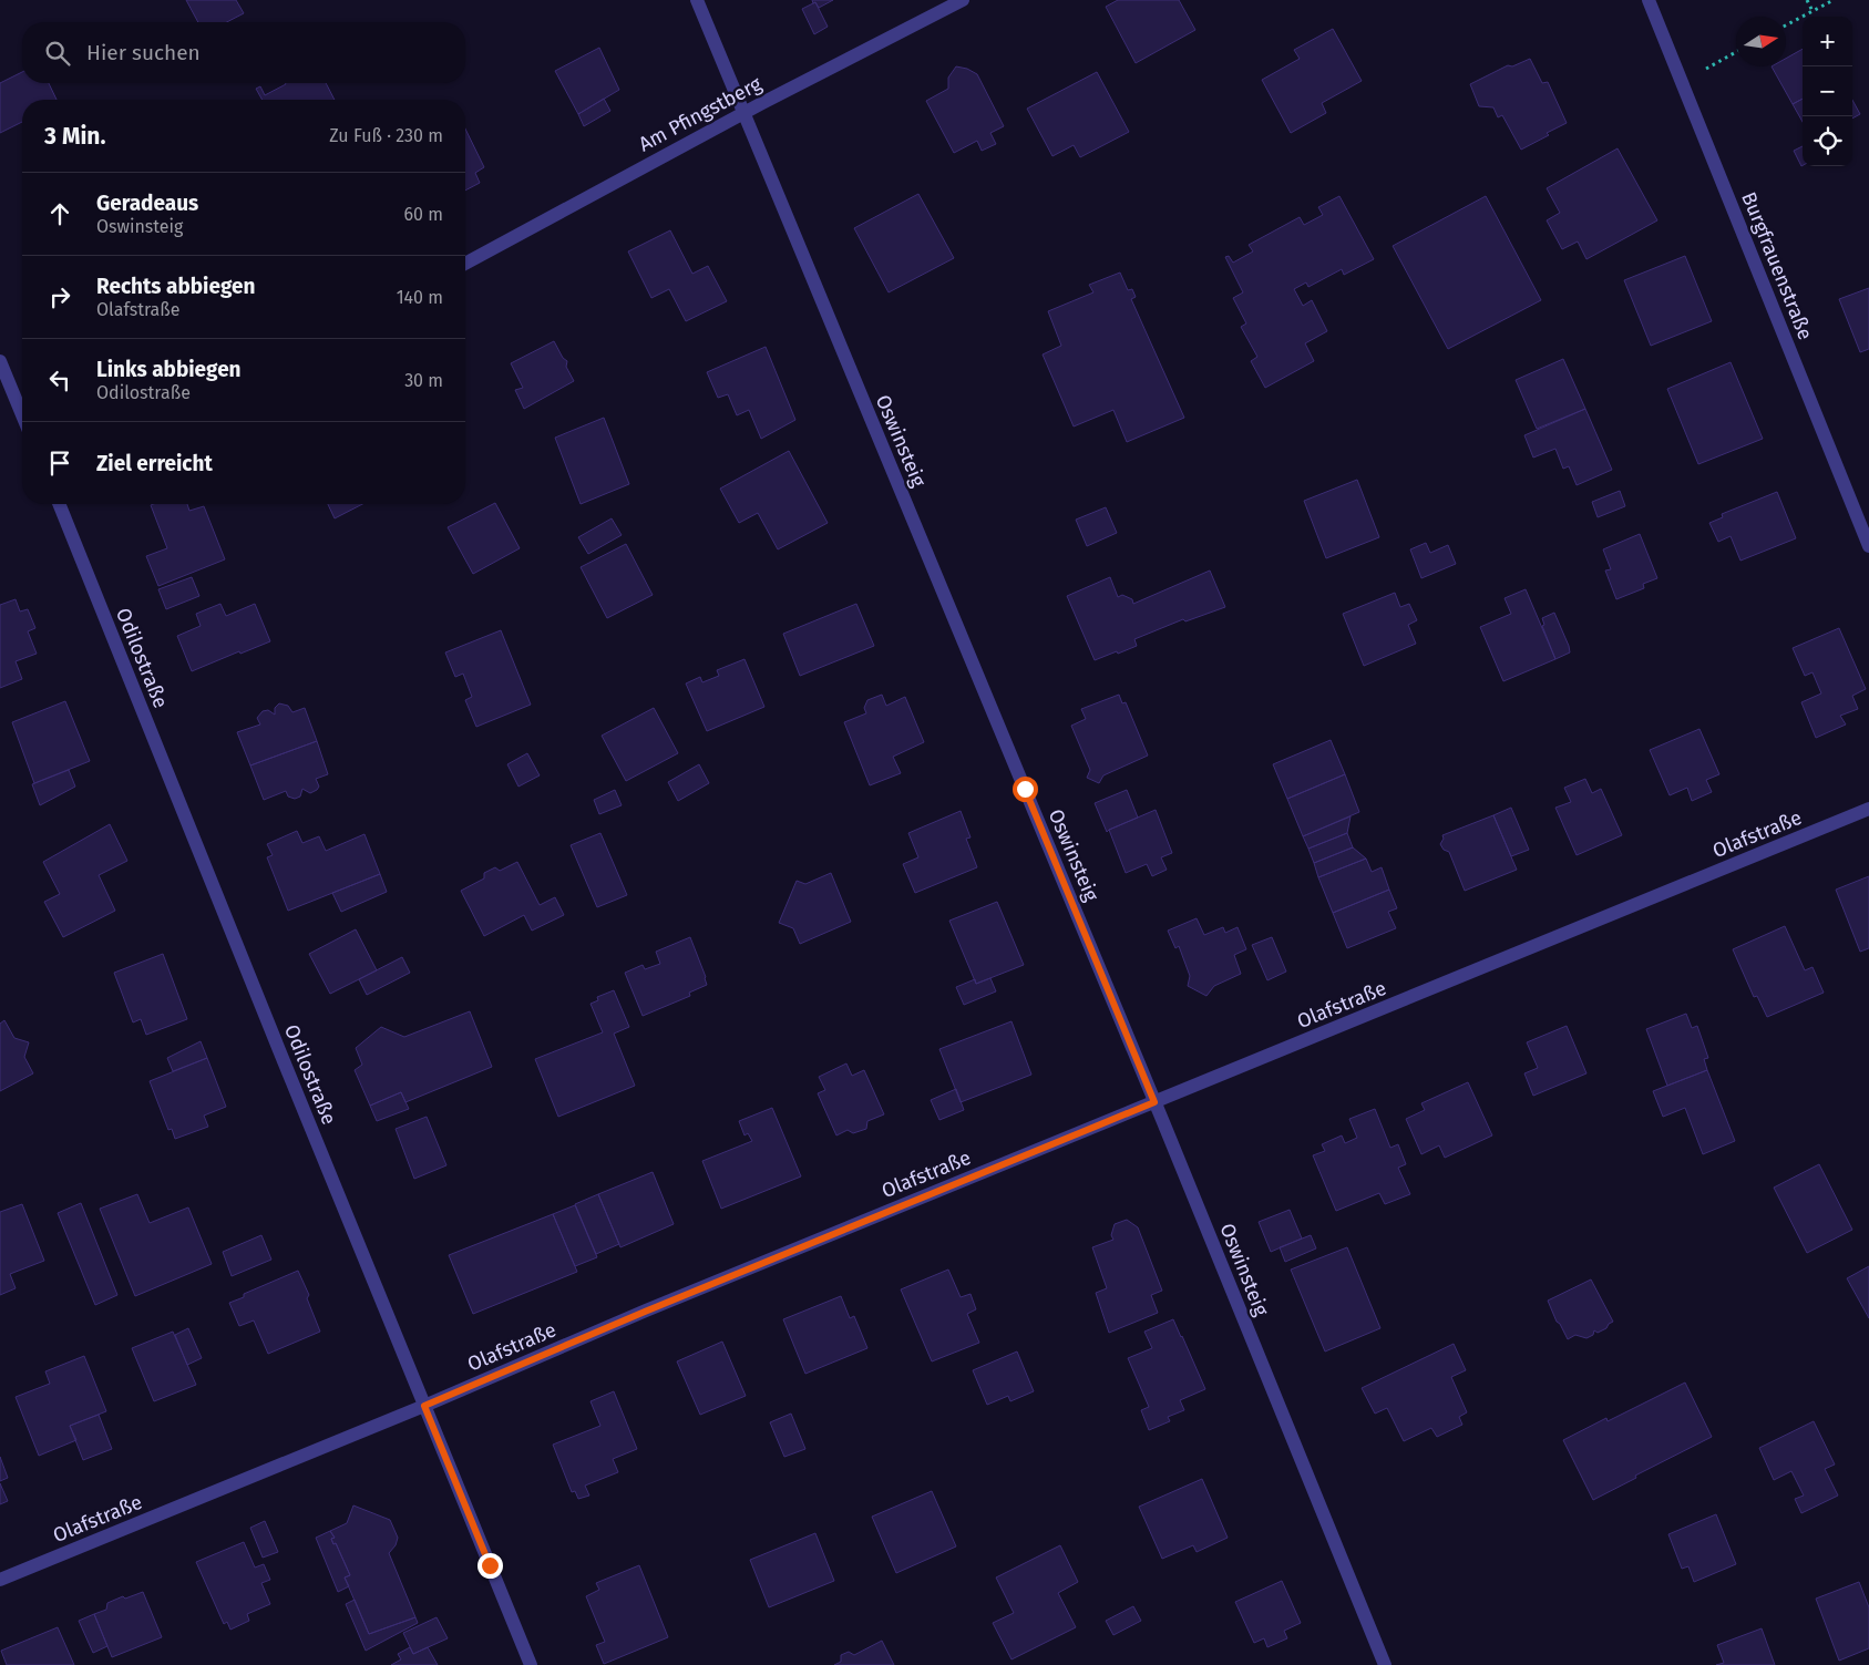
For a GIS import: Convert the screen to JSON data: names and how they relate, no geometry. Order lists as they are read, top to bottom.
{
  "streets": {
    "street": [
      "Am Pfingstberg",
      "Burgfrauenstraße",
      "Oswinsteig",
      "Odilostraße",
      "Olafstraße"
    ]
  },
  "crossings": [
    ["Am Pfingstberg", "Oswinsteig"],
    ["Oswinsteig", "Olafstraße"],
    ["Odilostraße", "Olafstraße"]
  ],
  "north": "right",
  "page": {
    "map_buttons": ["+", "−"],
    "search": "Hier suchen",
    "heading": ["3 Min.", "Zu Fuß · 230 m"],
    "list": [
      ["Geradeaus", "Oswinsteig", "60 m"],
      ["Rechts abbiegen", "Olafstraße", "140 m"],
      ["Links abbiegen", "Odilostraße", "30 m"],
      "Ziel erreicht"
    ]
  }
}
